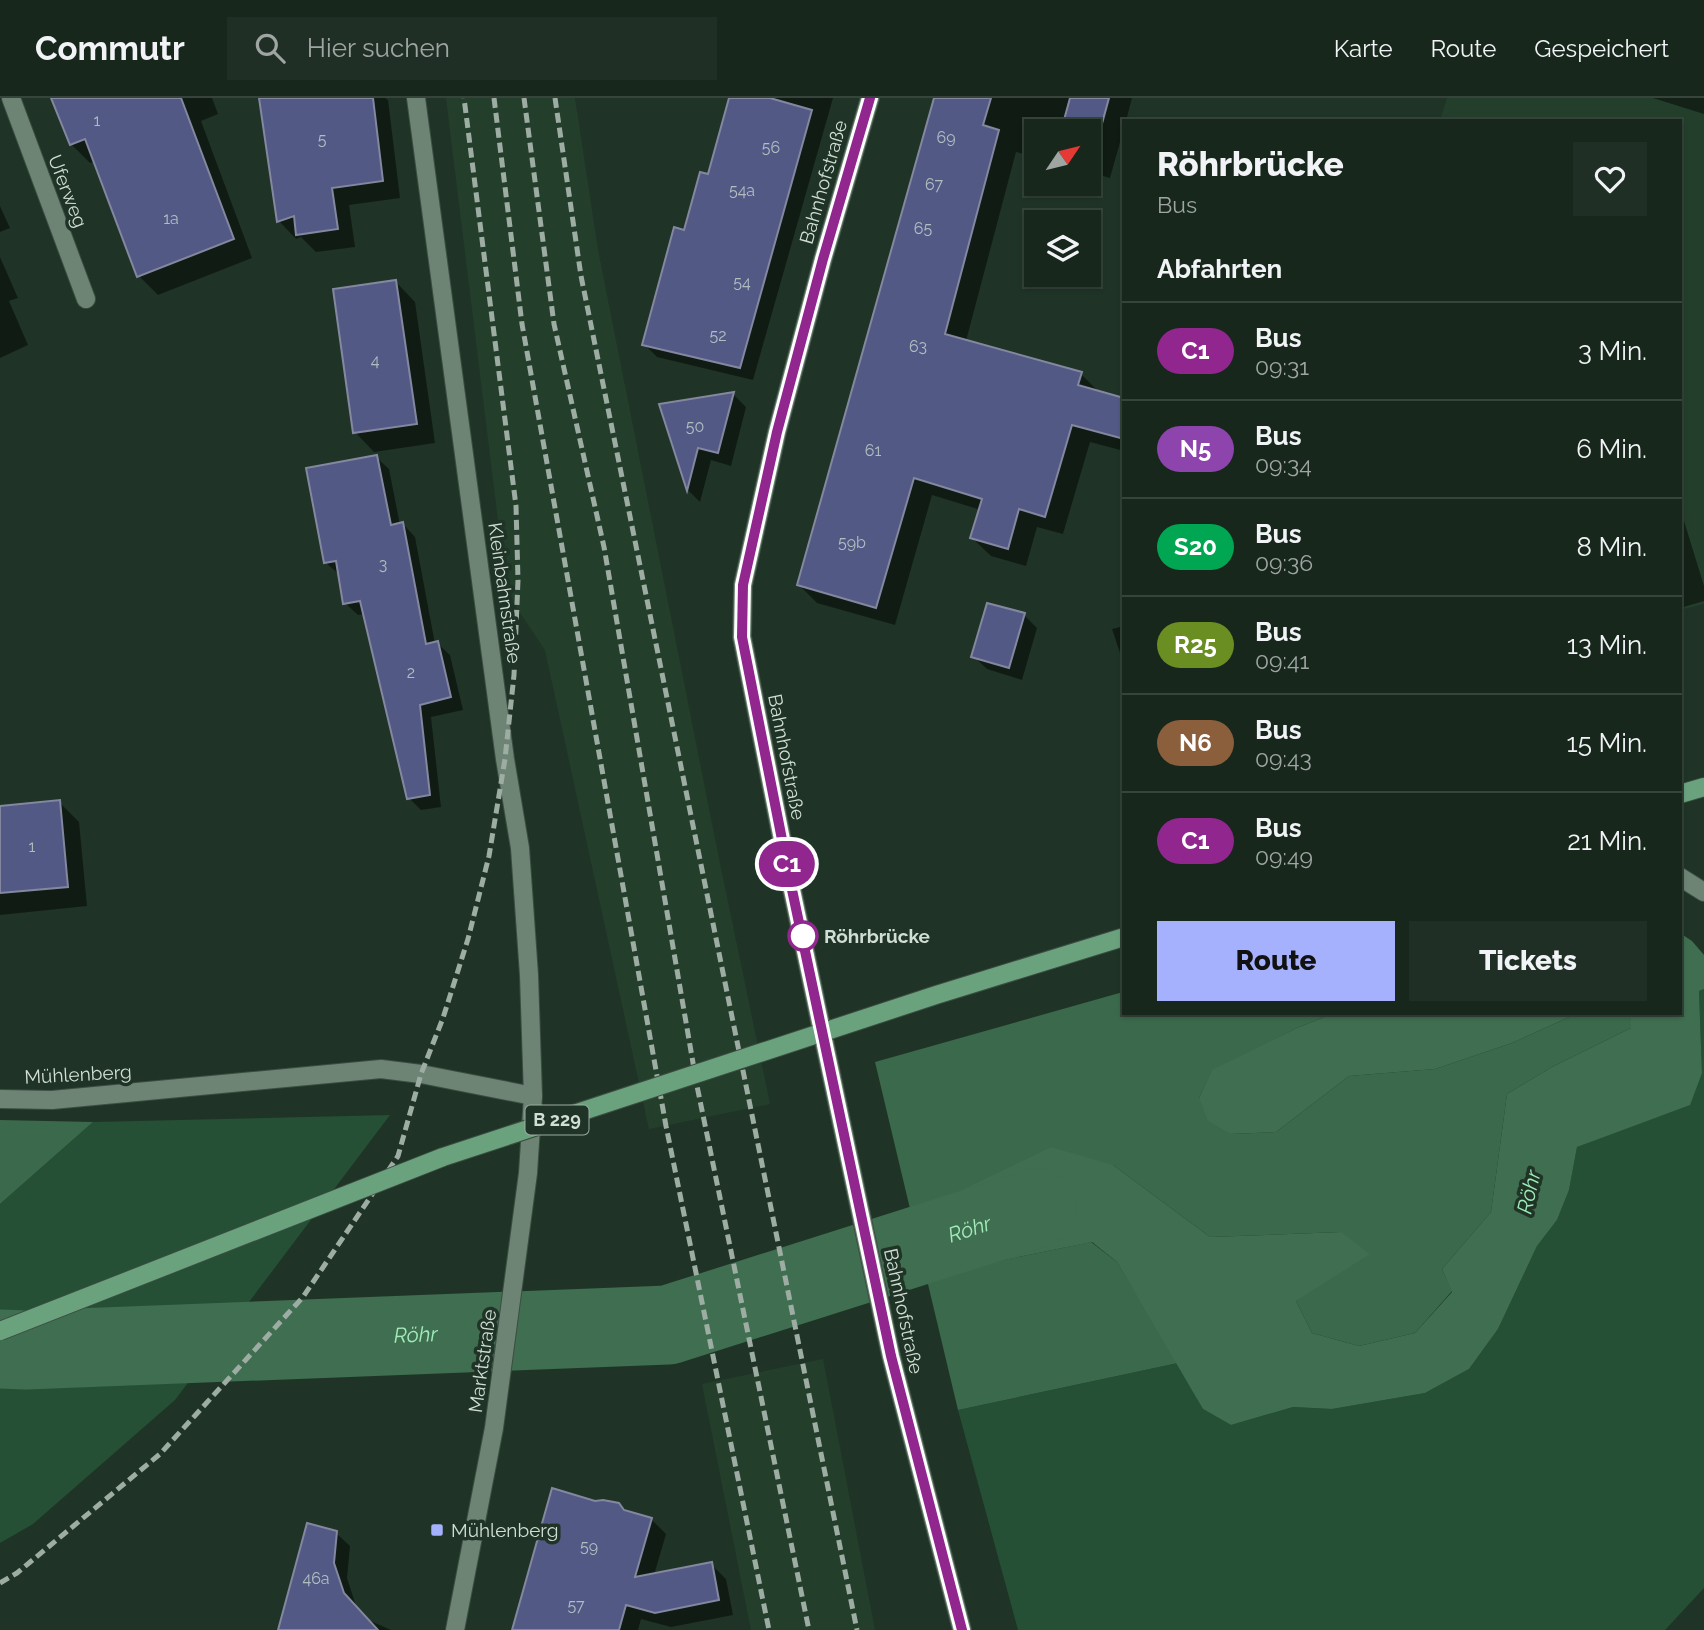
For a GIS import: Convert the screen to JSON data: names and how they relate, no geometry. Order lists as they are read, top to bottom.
{
  "streets": {
    "main road": ["B 229"],
    "street": [
      "Bahnhofstraße",
      "Uferweg",
      "Kleinbahnstraße",
      "Mühlenberg",
      "Marktstraße"
    ]
  },
  "crossings": [
    ["Kleinbahnstraße", "Mühlenberg"],
    ["Kleinbahnstraße", "Marktstraße"],
    ["Mühlenberg", "Marktstraße"]
  ],
  "water": ["Röhr"],
  "places": {
    "other": ["Röhrbrücke"],
    "transit": ["Mühlenberg"]
  },
  "lines": ["bus line C1"],
  "house_numbers": [
    "1",
    "69",
    "5",
    "56",
    "67",
    "54a",
    "1a",
    "65",
    "54",
    "52",
    "63",
    "4",
    "50",
    "61",
    "59b",
    "3",
    "2",
    "1",
    "59",
    "46a",
    "57"
  ],
  "north": "top right",
  "page": {
    "header": "Commutr",
    "search": "Hier suchen",
    "nav": ["Karte", "Route", "Gespeichert"],
    "on_map": "C1",
    "heading": [
      ["Röhrbrücke", "Bus"],
      "Abfahrten"
    ],
    "list": [
      {
        "mark": "C1",
        "name": "Bus",
        "note": "09:31",
        "value": "3 Min."
      },
      {
        "mark": "N5",
        "name": "Bus",
        "note": "09:34",
        "value": "6 Min."
      },
      {
        "mark": "S20",
        "name": "Bus",
        "note": "09:36",
        "value": "8 Min."
      },
      {
        "mark": "R25",
        "name": "Bus",
        "note": "09:41",
        "value": "13 Min."
      },
      {
        "mark": "N6",
        "name": "Bus",
        "note": "09:43",
        "value": "15 Min."
      },
      {
        "mark": "C1",
        "name": "Bus",
        "note": "09:49",
        "value": "21 Min."
      }
    ],
    "buttons": ["Route", "Tickets"]
  }
}
